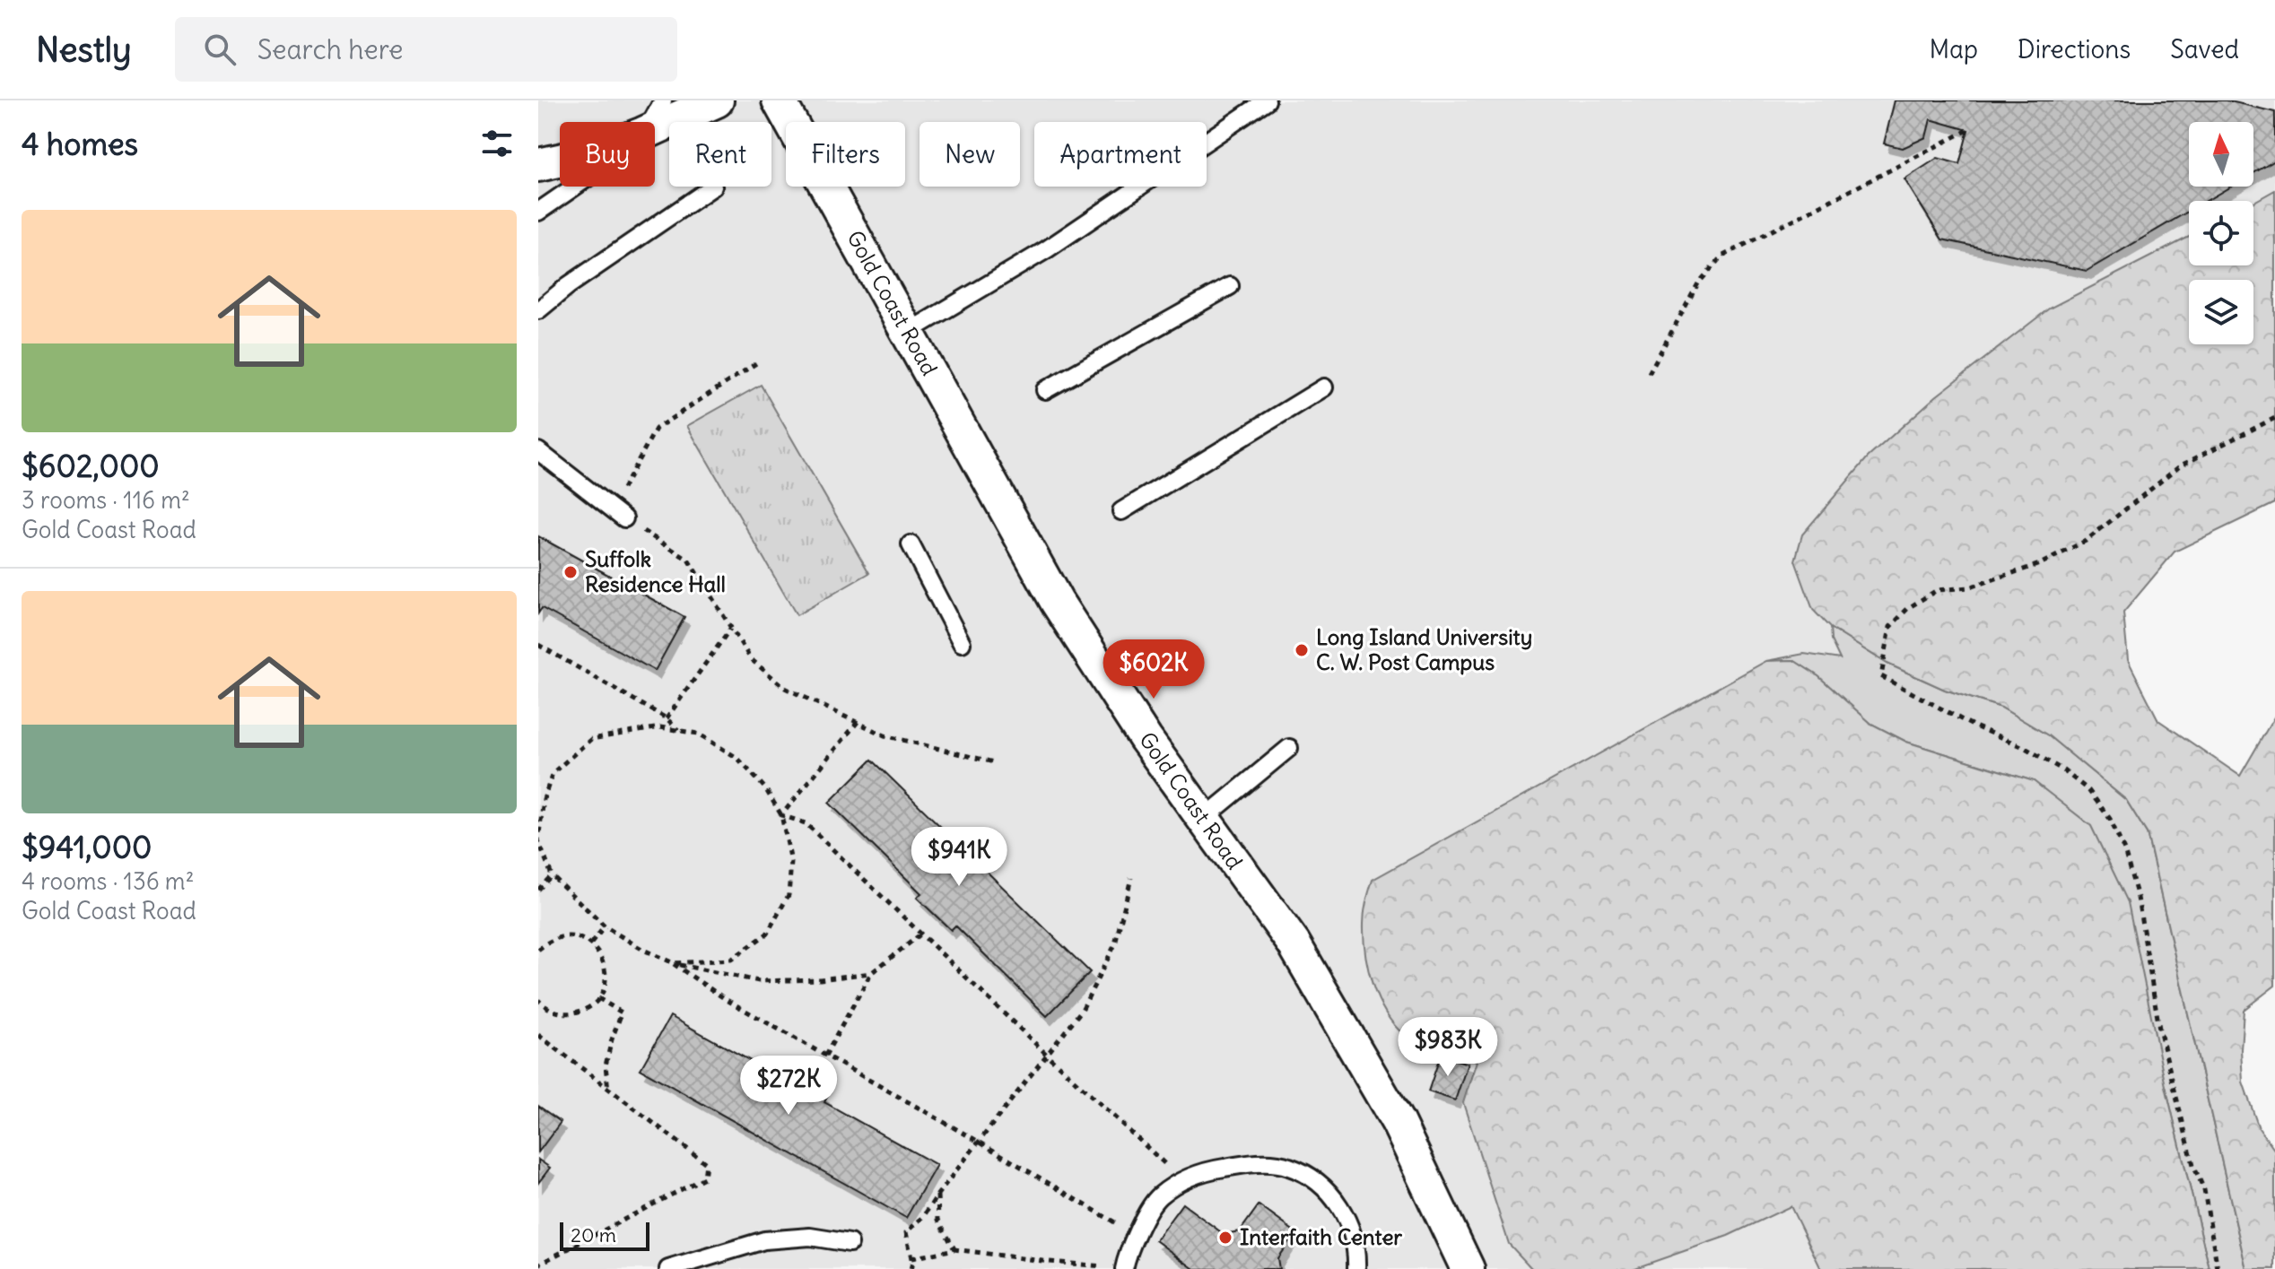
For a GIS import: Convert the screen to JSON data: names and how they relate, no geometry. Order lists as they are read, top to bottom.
{
  "streets": {
    "street": ["Gold Coast Road"]
  },
  "places": ["Suffolk Residence Hall", "Long Island University C. W. Post Campus", "Interfaith Center"],
  "scale_bar": "20 m",
  "north": "top",
  "page": {
    "header": "Nestly",
    "search": "Search here",
    "nav": ["Map", "Directions", "Saved"],
    "heading": "4 homes",
    "chip": [
      "Buy",
      "Rent",
      "Filters",
      "New",
      "Apartment"
    ],
    "list": [
      {
        "name": "$602,000",
        "note": "3 rooms · 116 m² · Gold Coast Road"
      },
      {
        "name": "$941,000",
        "note": "4 rooms · 136 m² · Gold Coast Road"
      }
    ],
    "price": [
      "$602K",
      "$941K",
      "$983K",
      "$272K"
    ],
    "scale": "20 m"
  }
}
